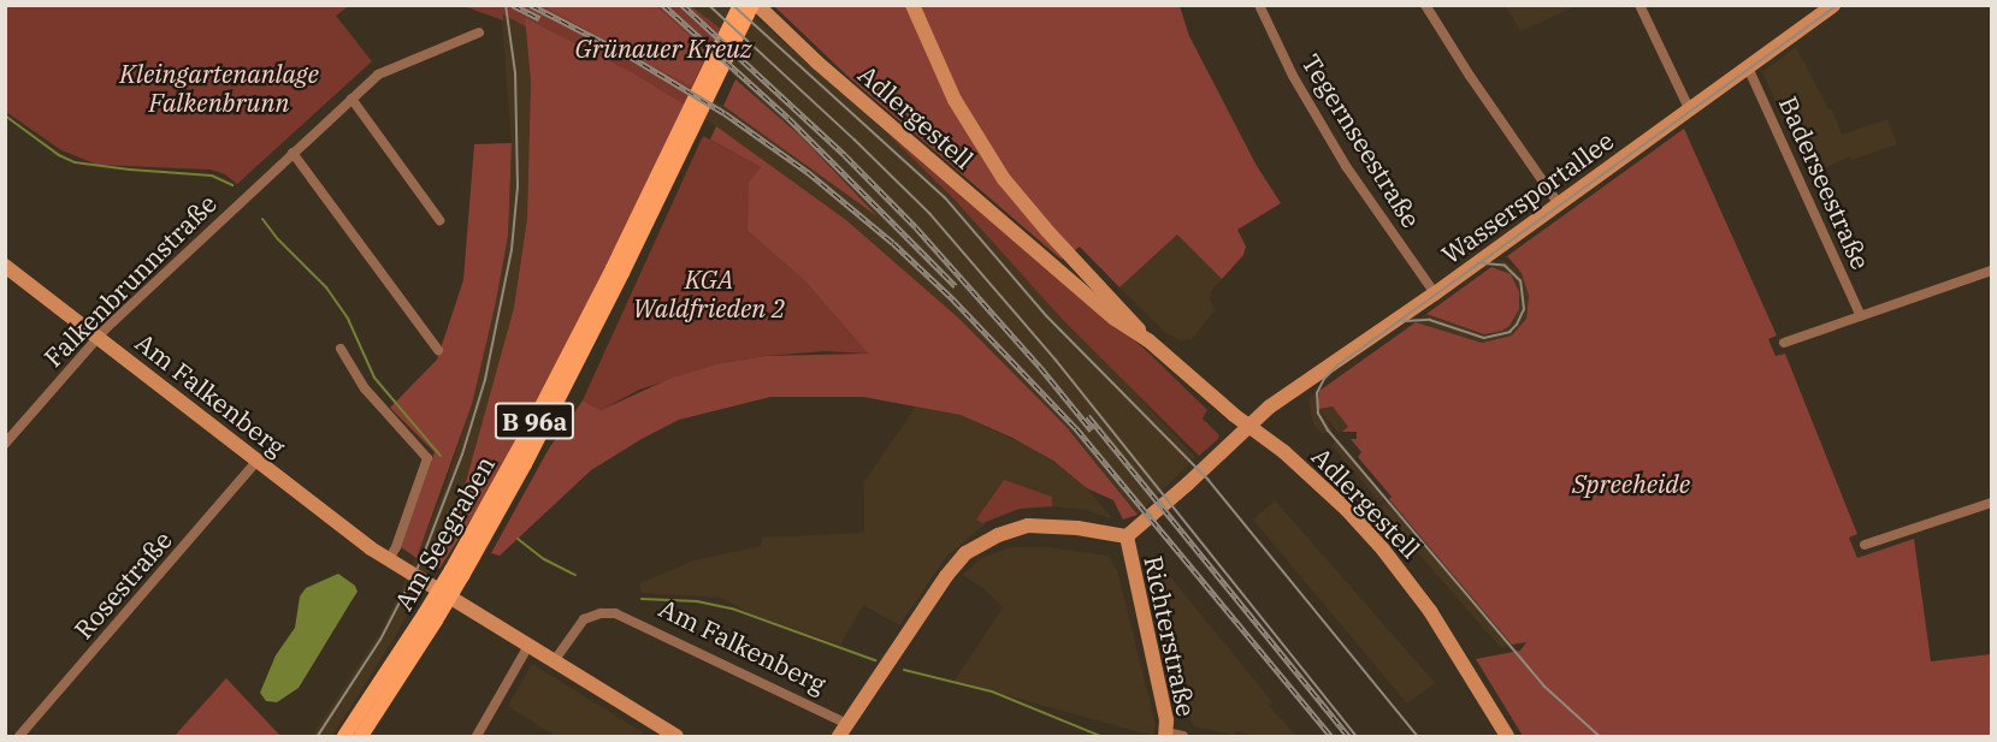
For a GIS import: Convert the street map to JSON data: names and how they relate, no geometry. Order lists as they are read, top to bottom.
{
  "streets": {
    "main road": [
      "Adlergestell",
      "Wassersportallee",
      "Am Falkenberg",
      "B 96a",
      "Am Seegraben",
      "Richterstraße"
    ],
    "street": [
      "Tegernseestraße",
      "Baderseestraße",
      "Falkenbrunnstraße",
      "Rosestraße"
    ]
  },
  "crossings": [
    ["Adlergestell", "Wassersportallee"],
    ["Adlergestell", "B 96a"],
    ["Adlergestell", "Am Seegraben"],
    ["Adlergestell", "Richterstraße"],
    ["Tegernseestraße", "Wassersportallee"],
    ["Baderseestraße", "Wassersportallee"],
    ["Wassersportallee", "Richterstraße"],
    ["Falkenbrunnstraße", "Am Falkenberg"],
    ["Am Falkenberg", "Rosestraße"],
    ["B 96a", "Am Seegraben"]
  ],
  "parks": [
    "Grünauer Kreuz",
    "Kleingartenanlage Falkenbrunn",
    "KGA Waldfrieden 2",
    "Spreeheide"
  ]
}
